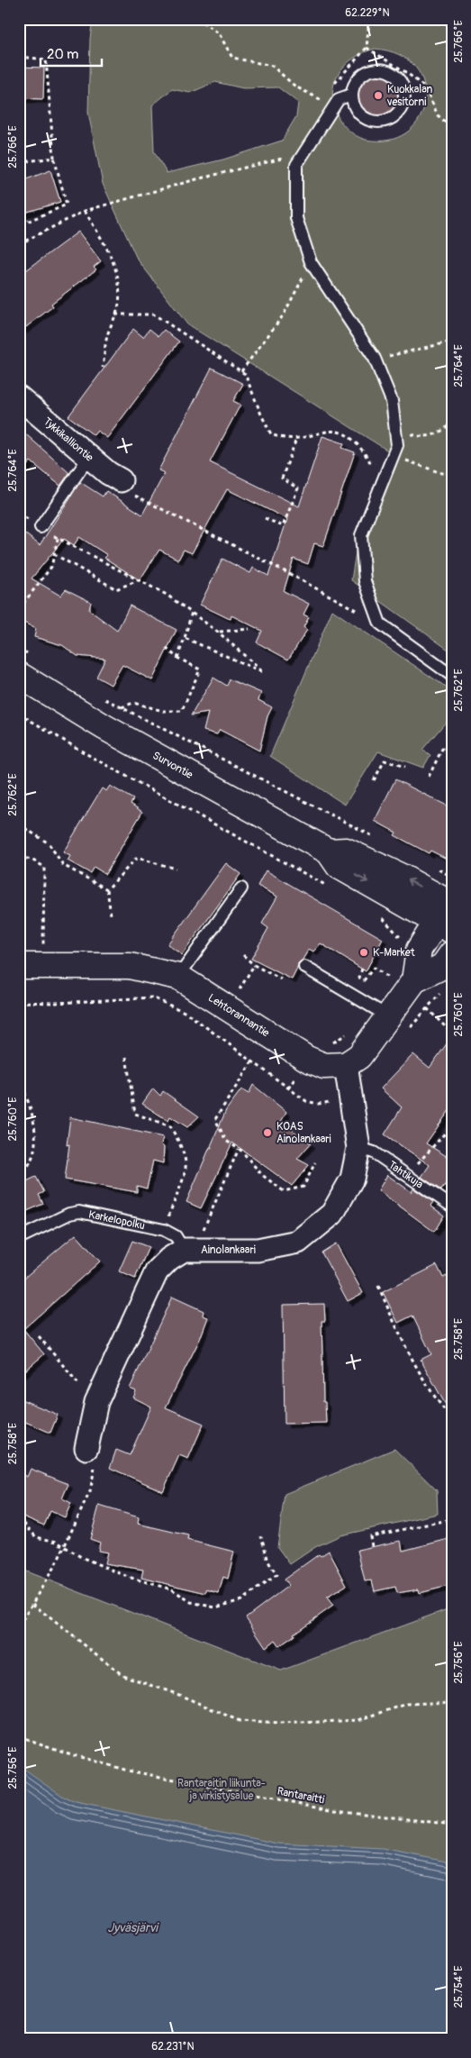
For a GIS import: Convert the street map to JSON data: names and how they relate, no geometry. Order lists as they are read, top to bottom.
{
  "streets": {
    "street": [
      "Tykkikalliontie",
      "Survontie",
      "Lehtorannantie",
      "Ainolankaari"
    ],
    "lane": ["Tahtikuja", "Karkelopolku"],
    "path": ["Rantaraitti"]
  },
  "crossings": [
    ["Lehtorannantie", "Ainolankaari"],
    ["Tahtikuja", "Ainolankaari"],
    ["Karkelopolku", "Ainolankaari"]
  ],
  "water": ["Jyväsjärvi"],
  "parks": ["Rantaraitin liikunta- ja virkistysalue"],
  "places": ["Kuokkalan vesitorni", "K-Market", "KOAS Ainolankaari"],
  "scale_bar": "20 m",
  "coordinates": [
    "62.229°N",
    "25.766°E",
    "25.764°E",
    "25.762°E",
    "25.760°E",
    "25.758°E",
    "25.756°E",
    "25.754°E",
    "62.231°N"
  ]
}
